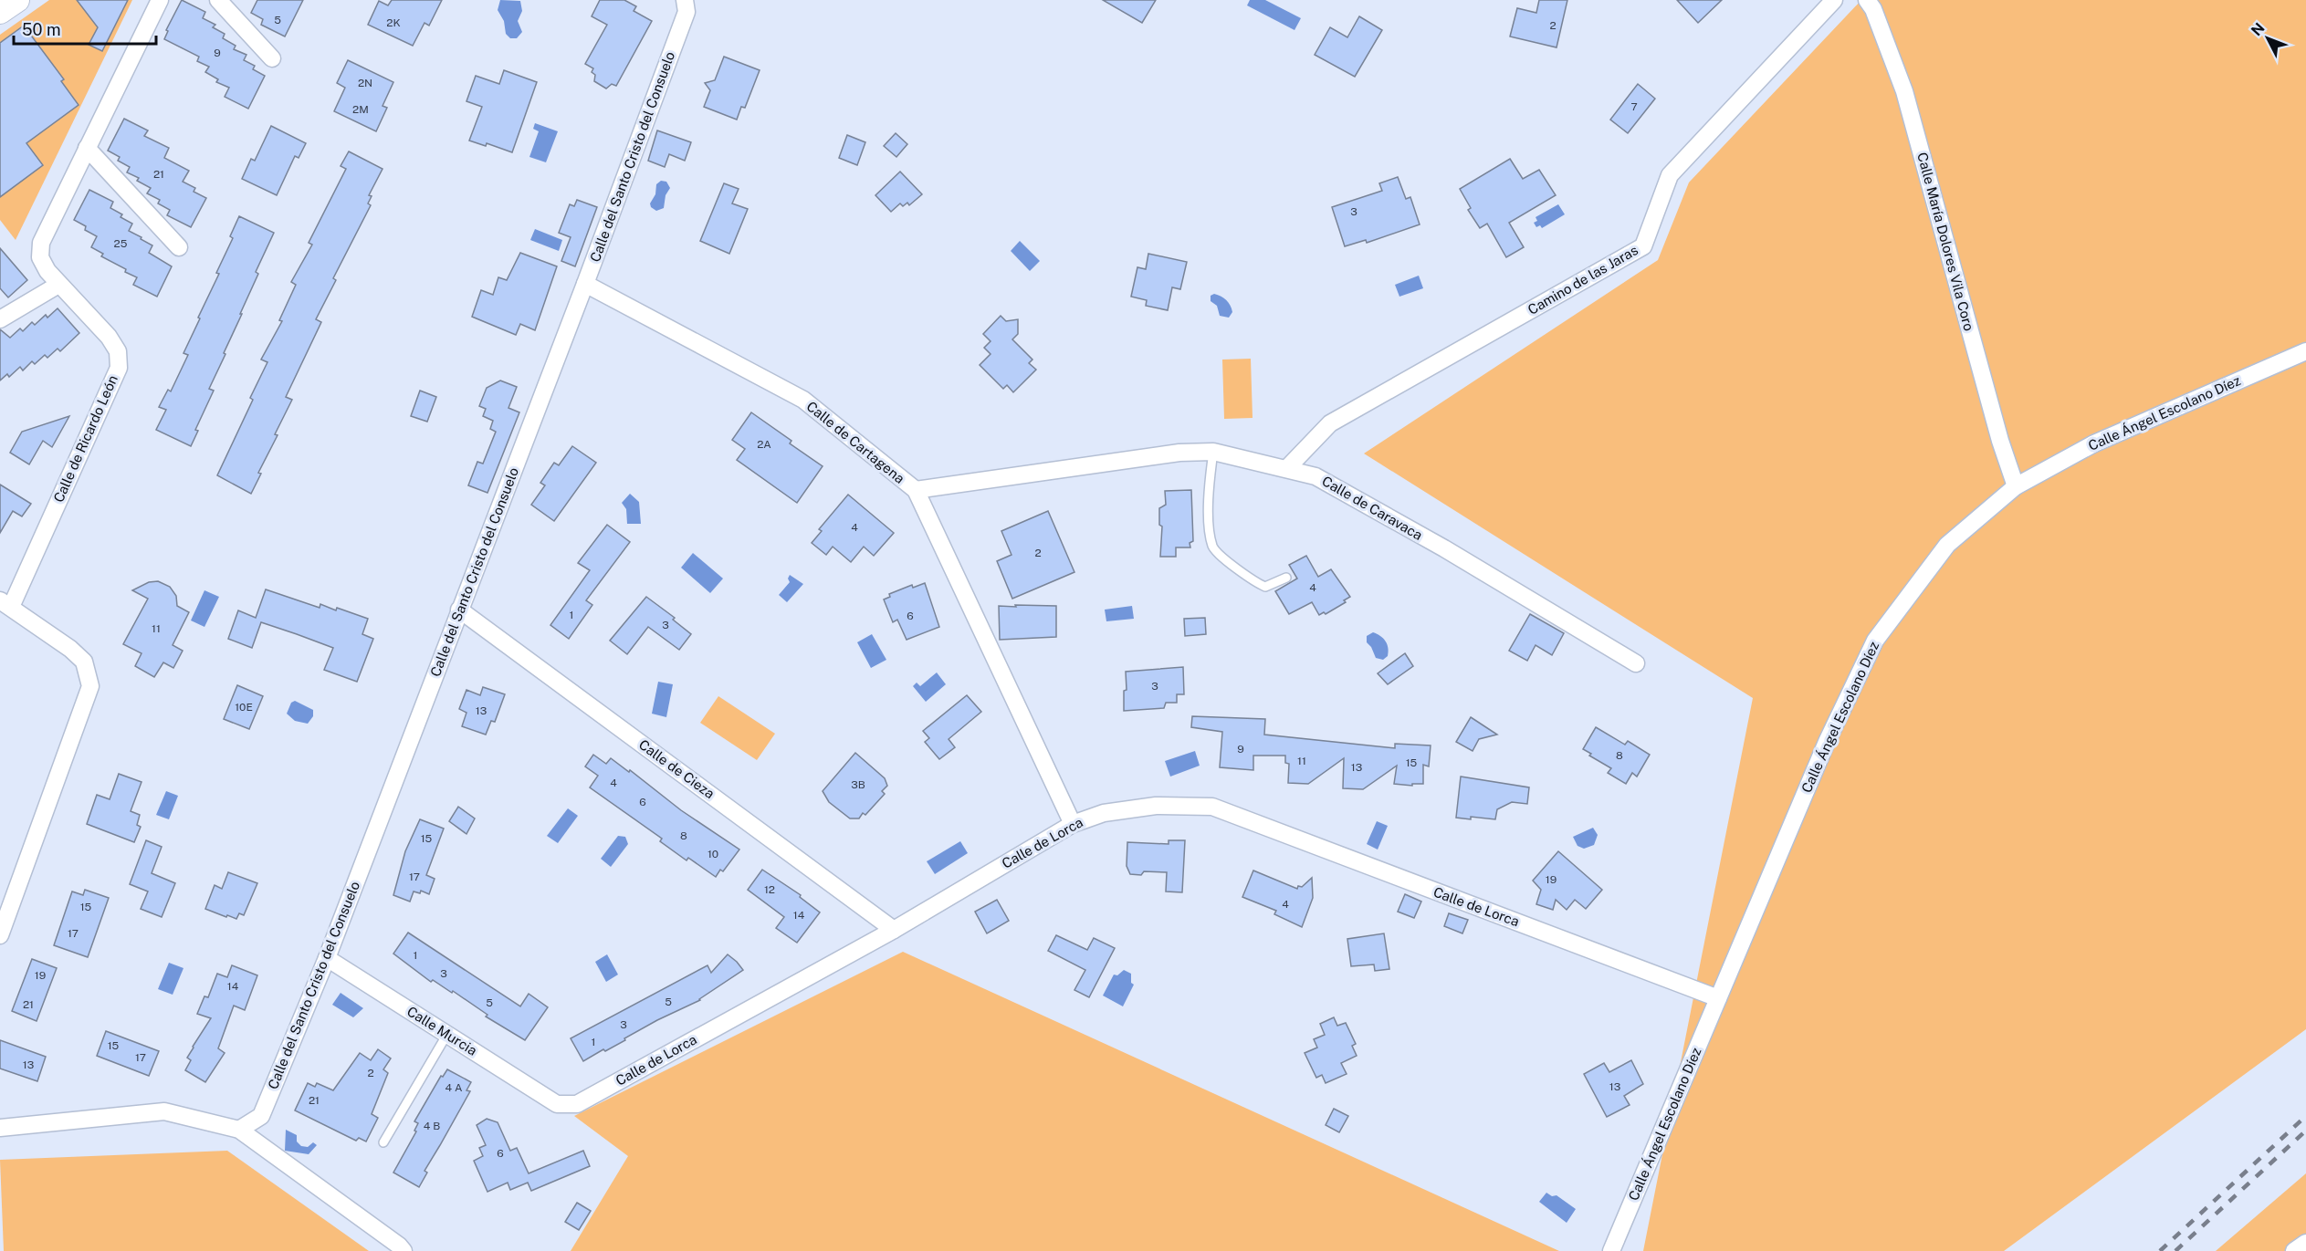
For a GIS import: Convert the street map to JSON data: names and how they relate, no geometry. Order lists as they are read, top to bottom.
{
  "streets": {
    "street": [
      "Calle del Santo Cristo del Consuelo",
      "Calle María Dolores Vila Coro",
      "Camino de las Jaras",
      "Calle Ángel Escolano Díez",
      "Calle de Ricardo León",
      "Calle de Cartagena",
      "Calle de Caravaca",
      "Calle de Cieza",
      "Calle de Lorca",
      "Calle Murcia"
    ]
  },
  "crossings": [
    ["Calle del Santo Cristo del Consuelo", "Calle de Cartagena"],
    ["Calle del Santo Cristo del Consuelo", "Calle de Cieza"],
    ["Calle del Santo Cristo del Consuelo", "Calle Murcia"],
    ["Calle María Dolores Vila Coro", "Calle Ángel Escolano Díez"],
    ["Camino de las Jaras", "Calle de Caravaca"],
    ["Calle Ángel Escolano Díez", "Calle de Lorca"],
    ["Calle de Cartagena", "Calle de Caravaca"],
    ["Calle de Cartagena", "Calle de Lorca"],
    ["Calle de Cieza", "Calle de Lorca"],
    ["Calle de Lorca", "Calle Murcia"]
  ],
  "house_numbers": [
    "5",
    "2K",
    "2",
    "9",
    "2N",
    "7",
    "2M",
    "21",
    "3",
    "25",
    "2A",
    "4",
    "2",
    "4",
    "1",
    "6",
    "3",
    "11",
    "3",
    "10E",
    "13",
    "9",
    "8",
    "11",
    "15",
    "13",
    "4",
    "3B",
    "6",
    "8",
    "15",
    "10",
    "17",
    "19",
    "12",
    "4",
    "15",
    "14",
    "17",
    "1",
    "3",
    "19",
    "14",
    "5",
    "5",
    "21",
    "3",
    "1",
    "15",
    "17",
    "13",
    "2",
    "13",
    "4 A",
    "21",
    "4 B",
    "6"
  ],
  "scale_bar": "50 m",
  "north": "top left"
}
